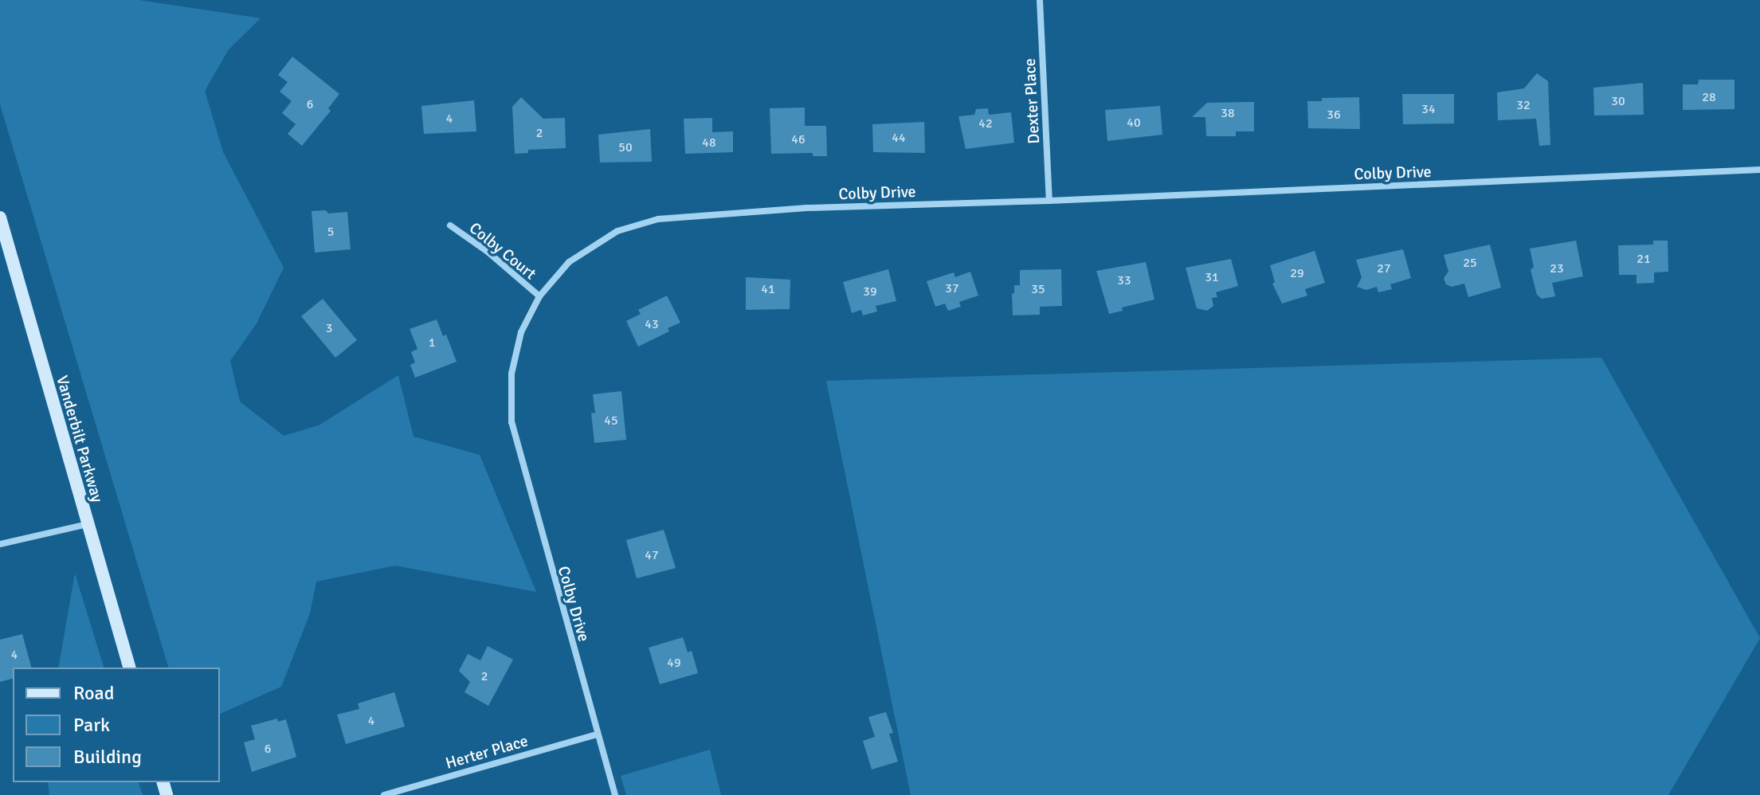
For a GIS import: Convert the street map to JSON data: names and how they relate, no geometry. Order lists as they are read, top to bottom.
{
  "streets": {
    "main road": ["Vanderbilt Parkway"],
    "street": [
      "Dexter Place",
      "Colby Drive",
      "Colby Court",
      "Herter Place"
    ]
  },
  "crossings": [
    ["Dexter Place", "Colby Drive"],
    ["Colby Drive", "Colby Court"],
    ["Colby Drive", "Herter Place"]
  ],
  "house_numbers": [
    "28",
    "30",
    "6",
    "32",
    "34",
    "38",
    "36",
    "4",
    "40",
    "42",
    "2",
    "44",
    "46",
    "48",
    "50",
    "5",
    "21",
    "25",
    "27",
    "23",
    "29",
    "31",
    "33",
    "37",
    "41",
    "35",
    "39",
    "43",
    "3",
    "1",
    "45",
    "47",
    "4",
    "49",
    "2",
    "4",
    "6"
  ],
  "legend": ["Road", "Park", "Building"]
}
